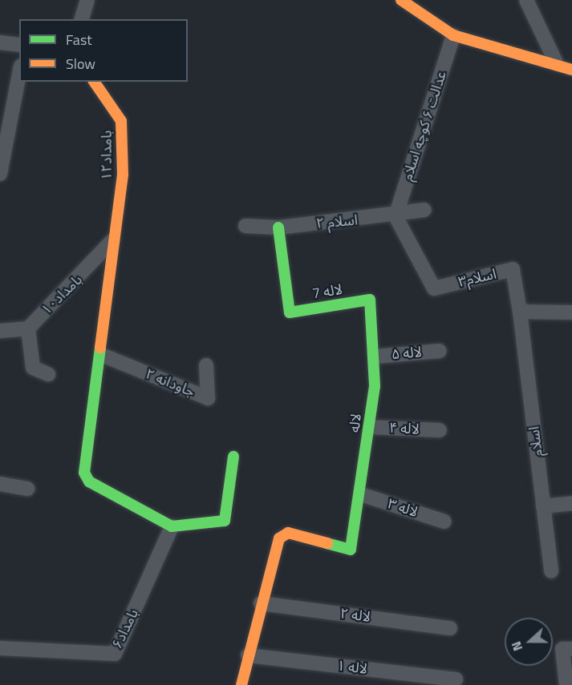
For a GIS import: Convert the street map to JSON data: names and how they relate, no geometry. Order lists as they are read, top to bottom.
{
  "streets": {
    "street": [
      "عدالت ۶ کوچه اسلام",
      "بامداد۱۲",
      "اسلام ۲",
      "اسلام۳",
      "لاله 7",
      "بامداد۱۰",
      "لاله ۵",
      "جاودانه ۲",
      "لاله",
      "لاله ۴",
      "اسلام",
      "لاله ۳",
      "لاله ۲",
      "بامداد۶",
      "لاله ۱"
    ]
  },
  "crossings": [
    ["عدالت ۶ کوچه اسلام", "اسلام ۲"],
    ["عدالت ۶ کوچه اسلام", "اسلام۳"],
    ["بامداد۱۲", "بامداد۱۰"],
    ["بامداد۱۲", "جاودانه ۲"],
    ["بامداد۱۲", "بامداد۶"],
    ["اسلام ۲", "اسلام۳"],
    ["اسلام ۲", "لاله 7"],
    ["اسلام۳", "اسلام"],
    ["لاله 7", "لاله"],
    ["لاله ۵", "لاله"],
    ["لاله", "لاله ۴"],
    ["لاله", "لاله ۳"],
    ["لاله", "لاله ۲"]
  ],
  "legend": ["Fast", "Slow"],
  "north": "left"
}
